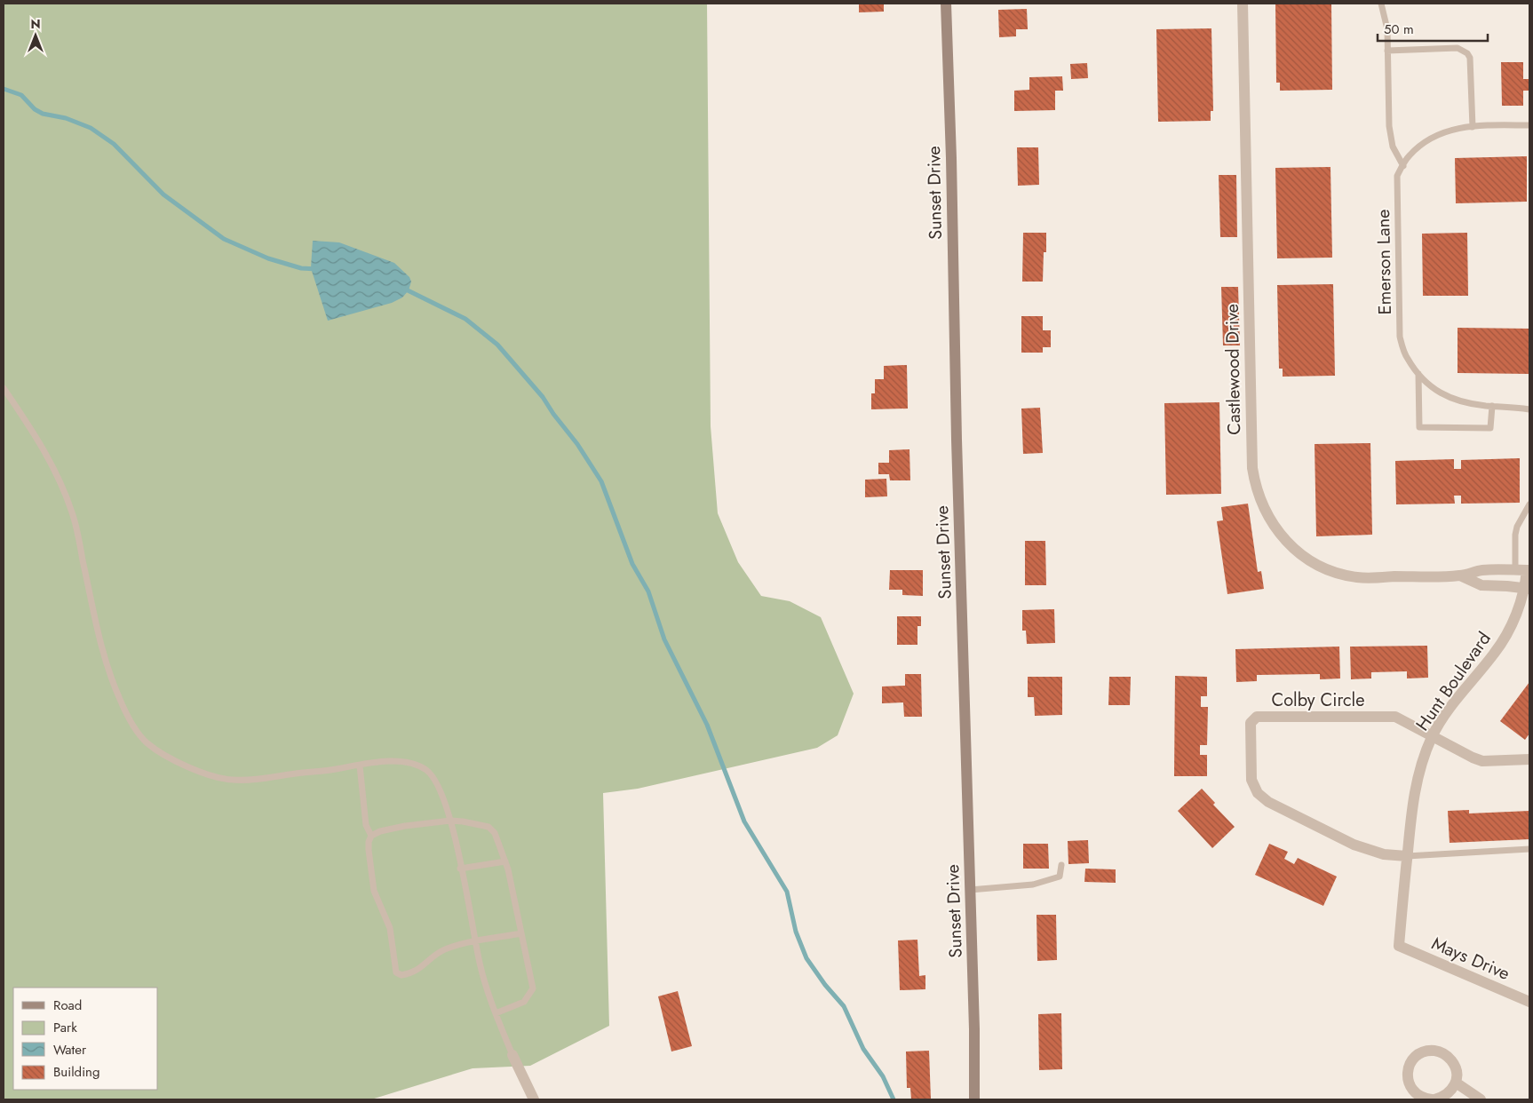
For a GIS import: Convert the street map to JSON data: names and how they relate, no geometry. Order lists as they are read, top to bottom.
{
  "streets": {
    "street": [
      "Sunset Drive",
      "Castlewood Drive",
      "Hunt Boulevard",
      "Colby Circle",
      "Mays Drive"
    ],
    "lane": ["Emerson Lane"]
  },
  "crossings": [
    ["Castlewood Drive", "Hunt Boulevard"],
    ["Hunt Boulevard", "Colby Circle"],
    ["Hunt Boulevard", "Mays Drive"]
  ],
  "legend": [
    "Road",
    "Park",
    "Water",
    "Building"
  ],
  "scale_bar": "50 m",
  "north": "top"
}
